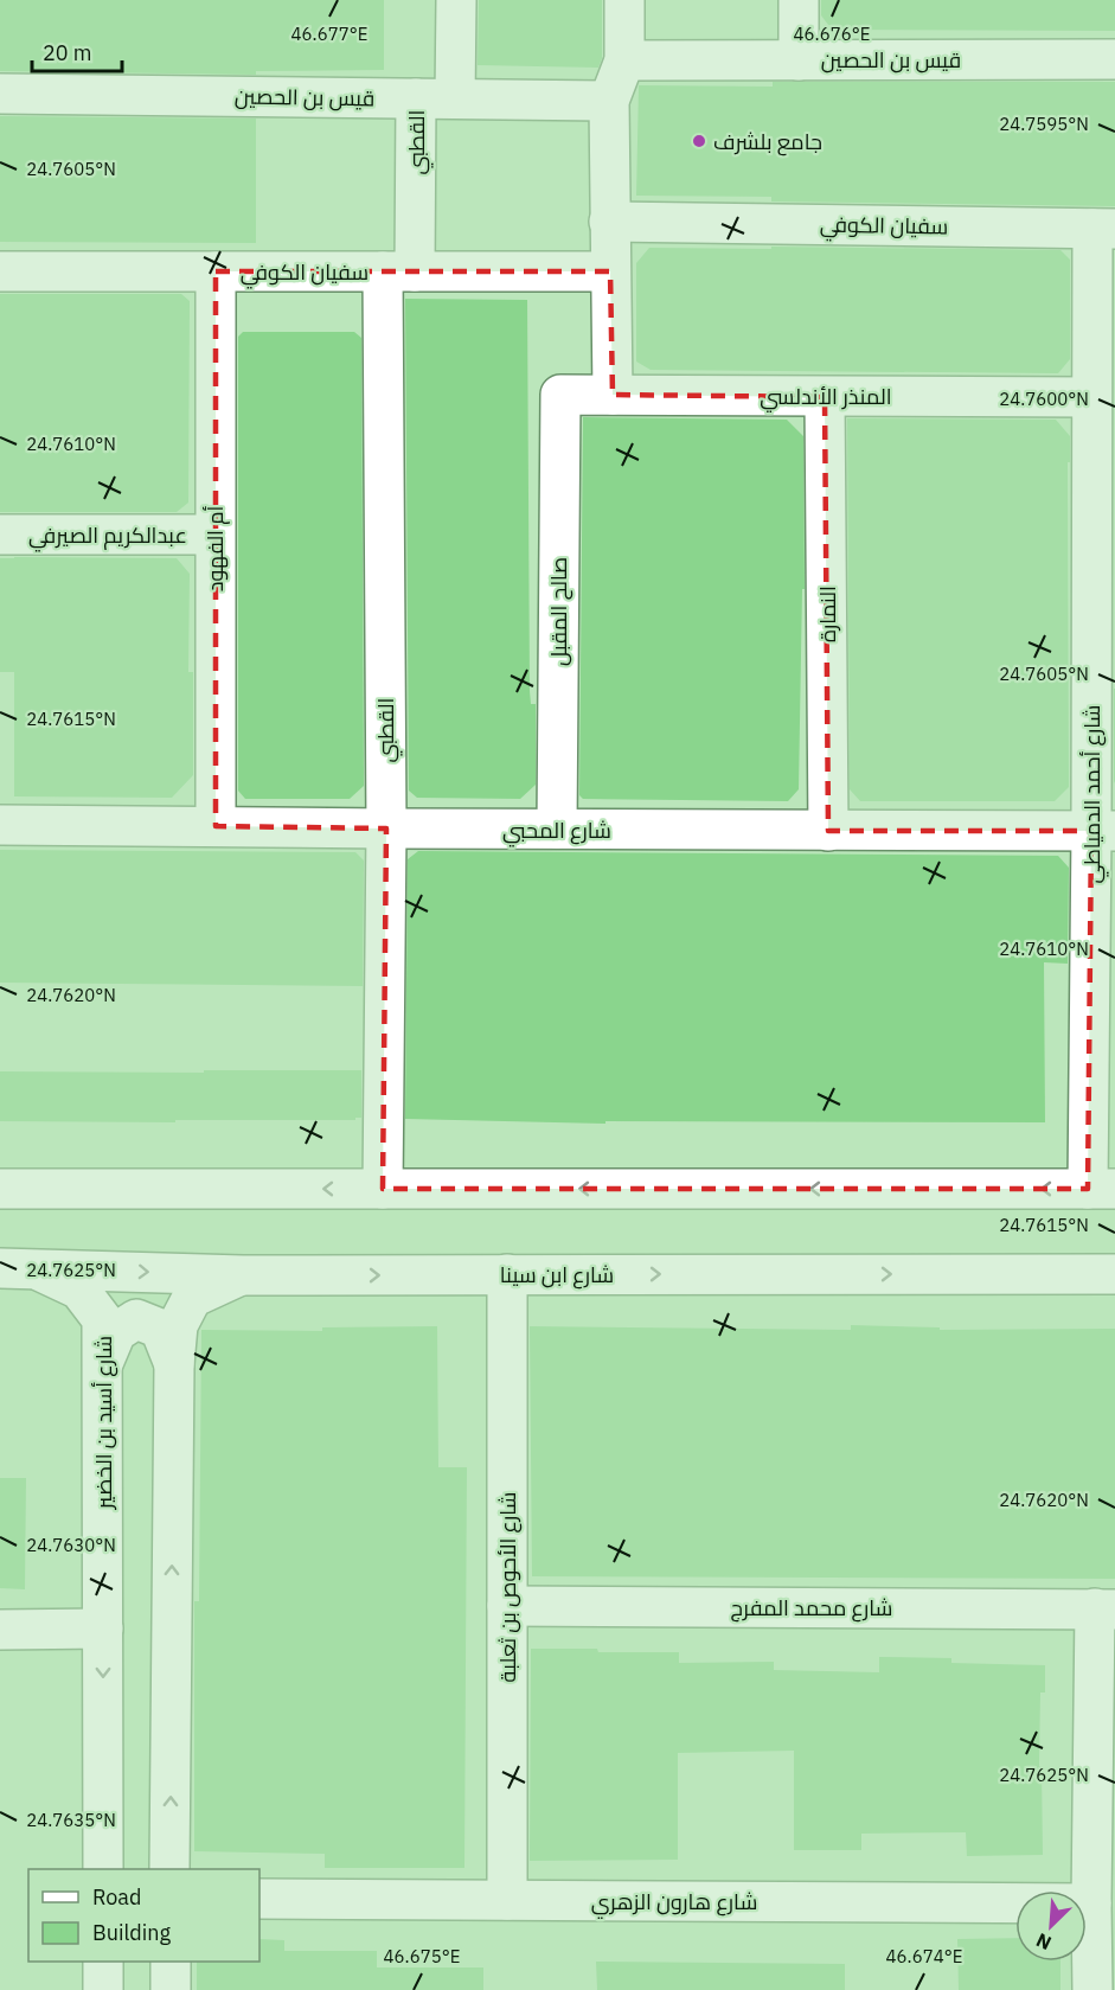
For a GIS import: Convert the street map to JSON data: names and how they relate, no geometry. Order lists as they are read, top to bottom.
{
  "streets": {
    "street": [
      "قيس بن الحصين",
      "القطبي",
      "سفيان الكوفي",
      "المنذر الأندلسي",
      "عبدالكريم الصيرفي",
      "أم الفهود",
      "صالح المقبل",
      "النمارة",
      "شارع أحمد الدمياطي",
      "شارع المحبي",
      "شارع ابن سينا",
      "شارع أسيد بن الخضير",
      "شارع الأحوص بن ثعلبة",
      "شارع محمد المفرج",
      "شارع هارون الزهري"
    ]
  },
  "crossings": [
    ["قيس بن الحصين", "القطبي"],
    ["القطبي", "سفيان الكوفي"],
    ["القطبي", "شارع المحبي"],
    ["سفيان الكوفي", "أم الفهود"],
    ["سفيان الكوفي", "شارع أحمد الدمياطي"],
    ["المنذر الأندلسي", "صالح المقبل"],
    ["المنذر الأندلسي", "النمارة"],
    ["المنذر الأندلسي", "شارع أحمد الدمياطي"],
    ["عبدالكريم الصيرفي", "أم الفهود"],
    ["أم الفهود", "شارع المحبي"],
    ["صالح المقبل", "شارع المحبي"],
    ["النمارة", "شارع المحبي"],
    ["شارع أحمد الدمياطي", "شارع المحبي"],
    ["شارع ابن سينا", "شارع أسيد بن الخضير"],
    ["شارع ابن سينا", "شارع الأحوص بن ثعلبة"],
    ["شارع الأحوص بن ثعلبة", "شارع محمد المفرج"],
    ["شارع الأحوص بن ثعلبة", "شارع هارون الزهري"]
  ],
  "places": ["جامع بلشرف"],
  "legend": ["Road", "Building"],
  "scale_bar": "20 m",
  "north": "bottom left",
  "coordinates": [
    "46.677°E",
    "46.676°E",
    "24.7595°N",
    "24.7605°N",
    "24.7600°N",
    "24.7610°N",
    "24.7615°N",
    "24.7620°N",
    "24.7625°N",
    "24.7630°N",
    "24.7635°N",
    "46.675°E",
    "46.674°E"
  ]
}
